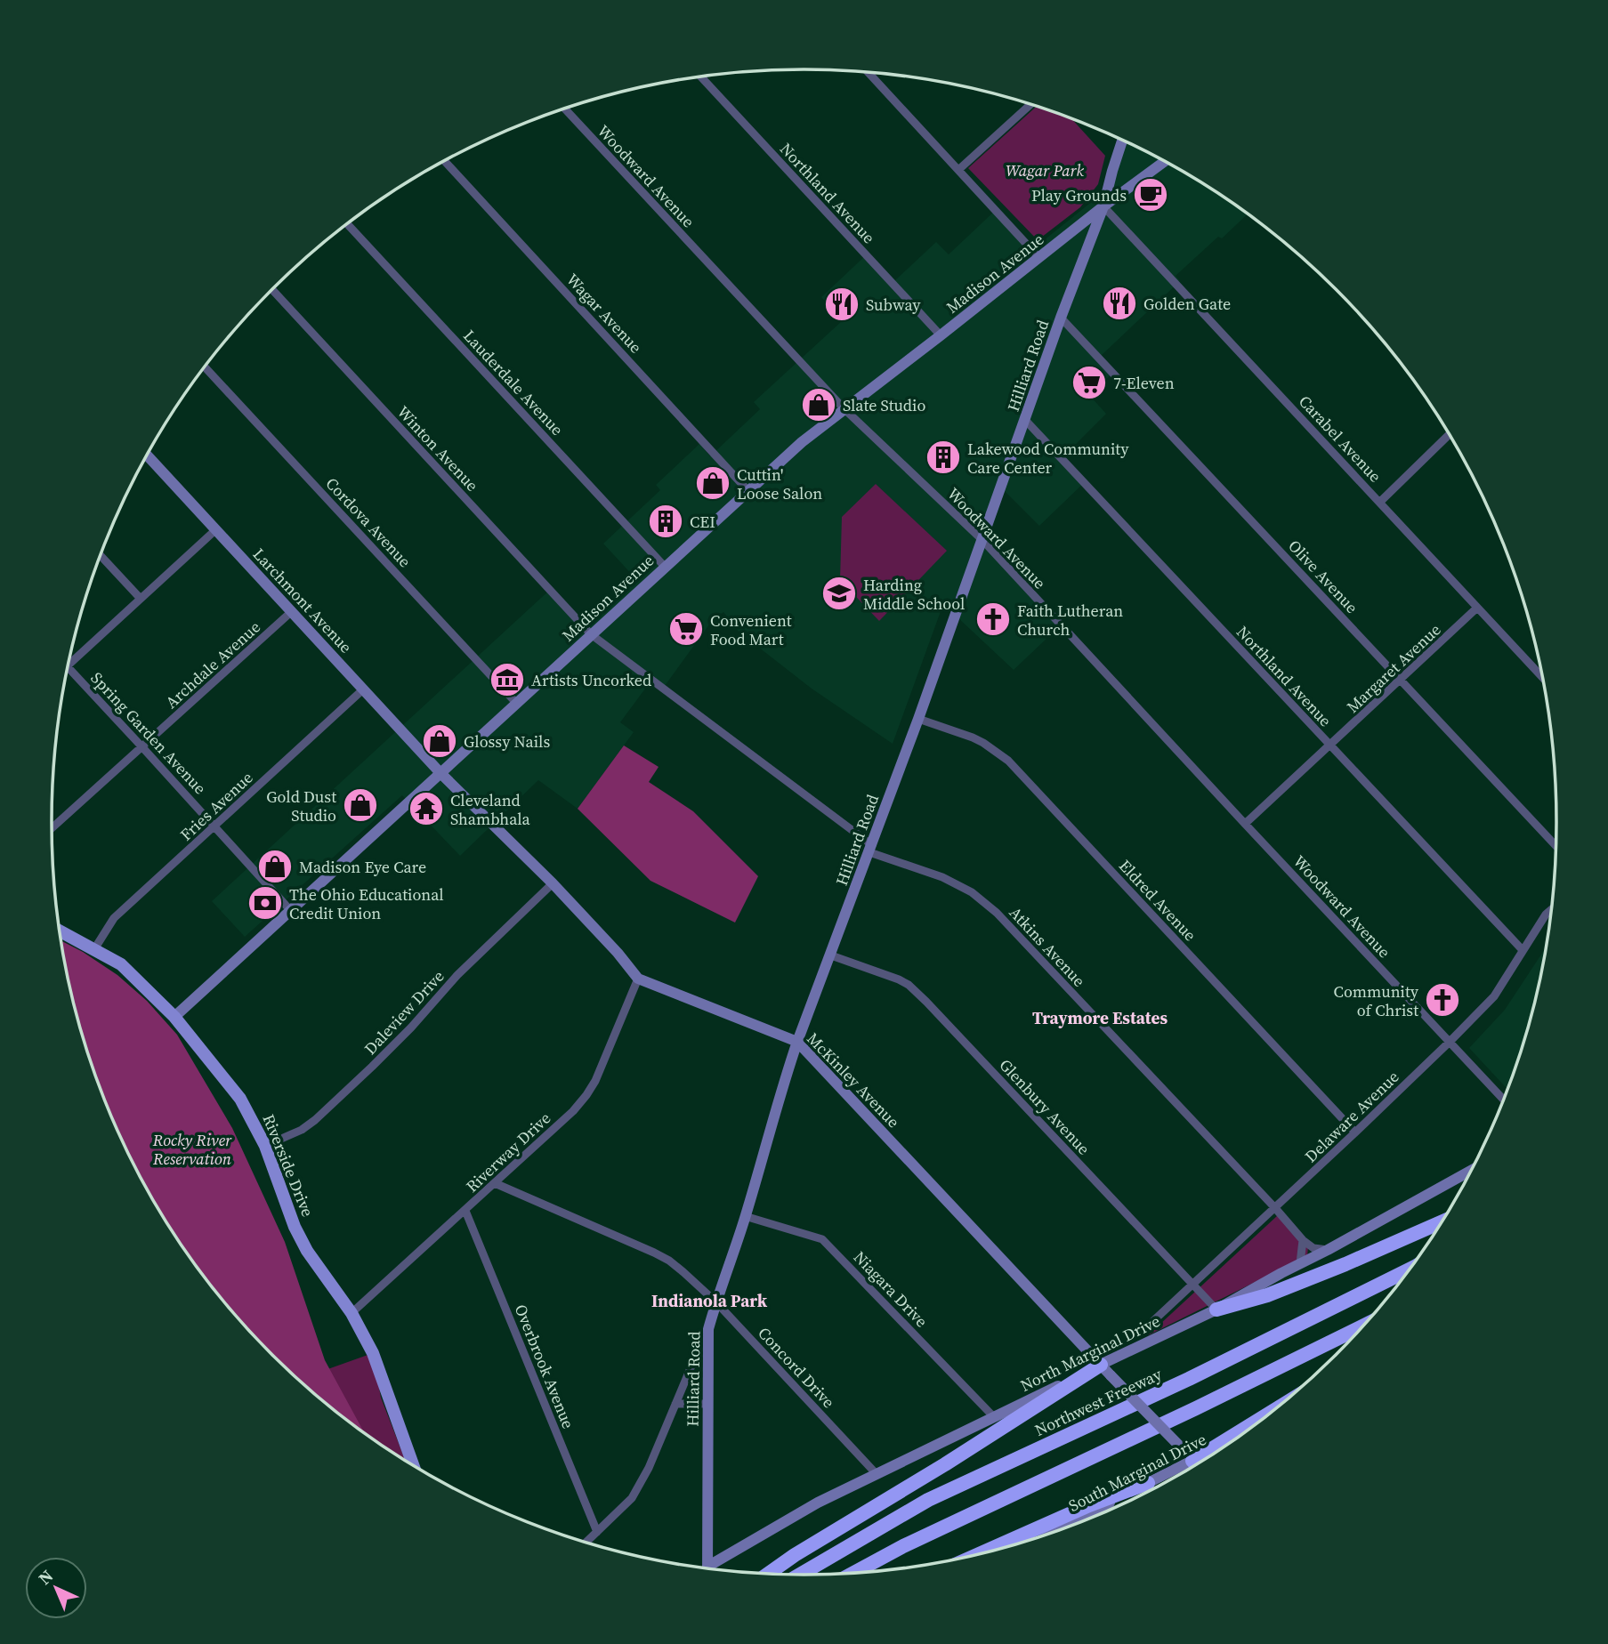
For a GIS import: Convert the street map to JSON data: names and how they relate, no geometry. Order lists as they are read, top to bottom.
{
  "streets": {
    "highway": ["Northwest Freeway"],
    "main road": [
      "Madison Avenue",
      "Hilliard Road",
      "Larchmont Avenue",
      "McKinley Avenue",
      "Riverside Drive",
      "North Marginal Drive",
      "South Marginal Drive"
    ],
    "street": [
      "Woodward Avenue",
      "Northland Avenue",
      "Wagar Avenue",
      "Lauderdale Avenue",
      "Carabel Avenue",
      "Winton Avenue",
      "Cordova Avenue",
      "Olive Avenue",
      "Archdale Avenue",
      "Margaret Avenue",
      "Spring Garden Avenue",
      "Fries Avenue",
      "Eldred Avenue",
      "Atkins Avenue",
      "Daleview Drive",
      "Glenbury Avenue",
      "Delaware Avenue",
      "Riverway Drive",
      "Niagara Drive",
      "Overbrook Avenue",
      "Concord Drive"
    ]
  },
  "crossings": [
    ["Woodward Avenue", "Madison Avenue"],
    ["Woodward Avenue", "Hilliard Road"],
    ["Woodward Avenue", "Margaret Avenue"],
    ["Woodward Avenue", "Delaware Avenue"],
    ["Northland Avenue", "Madison Avenue"],
    ["Northland Avenue", "Hilliard Road"],
    ["Northland Avenue", "Margaret Avenue"],
    ["Northland Avenue", "Delaware Avenue"],
    ["Madison Avenue", "Wagar Avenue"],
    ["Madison Avenue", "Hilliard Road"],
    ["Madison Avenue", "Lauderdale Avenue"],
    ["Madison Avenue", "Carabel Avenue"],
    ["Madison Avenue", "Winton Avenue"],
    ["Madison Avenue", "Cordova Avenue"],
    ["Madison Avenue", "Larchmont Avenue"],
    ["Madison Avenue", "Spring Garden Avenue"],
    ["Madison Avenue", "Atkins Avenue"],
    ["Madison Avenue", "Riverside Drive"],
    ["Hilliard Road", "Carabel Avenue"],
    ["Hilliard Road", "Olive Avenue"],
    ["Hilliard Road", "Eldred Avenue"],
    ["Hilliard Road", "Atkins Avenue"],
    ["Hilliard Road", "McKinley Avenue"],
    ["Hilliard Road", "Glenbury Avenue"],
    ["Hilliard Road", "Niagara Drive"],
    ["Hilliard Road", "Concord Drive"],
    ["Carabel Avenue", "Margaret Avenue"],
    ["Winton Avenue", "Atkins Avenue"],
    ["Olive Avenue", "Margaret Avenue"],
    ["Larchmont Avenue", "Archdale Avenue"],
    ["Larchmont Avenue", "Fries Avenue"],
    ["Archdale Avenue", "Spring Garden Avenue"],
    ["Spring Garden Avenue", "Fries Avenue"],
    ["Fries Avenue", "Riverside Drive"],
    ["Eldred Avenue", "Delaware Avenue"],
    ["Atkins Avenue", "Delaware Avenue"],
    ["Atkins Avenue", "North Marginal Drive"],
    ["Daleview Drive", "Riverside Drive"],
    ["McKinley Avenue", "Riverway Drive"],
    ["McKinley Avenue", "North Marginal Drive"],
    ["Glenbury Avenue", "Delaware Avenue"],
    ["Glenbury Avenue", "North Marginal Drive"],
    ["Riverway Drive", "Riverside Drive"],
    ["Riverway Drive", "Overbrook Avenue"],
    ["Riverway Drive", "Concord Drive"],
    ["Niagara Drive", "North Marginal Drive"],
    ["North Marginal Drive", "Concord Drive"]
  ],
  "districts": ["Traymore Estates", "Indianola Park"],
  "parks": ["Wagar Park", "Rocky River Reservation"],
  "places": {
    "cafe": ["Play Grounds"],
    "restaurant": ["Golden Gate", "Subway"],
    "supermarket": ["7-Eleven", "Convenient Food Mart"],
    "shop": [
      "Slate Studio",
      "Cuttin' Loose Salon",
      "Glossy Nails",
      "Gold Dust Studio",
      "Madison Eye Care"
    ],
    "building": ["Lakewood Community Care Center", "CEI"],
    "school or university": ["Harding Middle School"],
    "church": ["Faith Lutheran Church", "Community of Christ"],
    "museum": ["Artists Uncorked"],
    "temple": ["Cleveland Shambhala"],
    "bank": ["The Ohio Educational Credit Union"]
  },
  "north": "top left"
}
